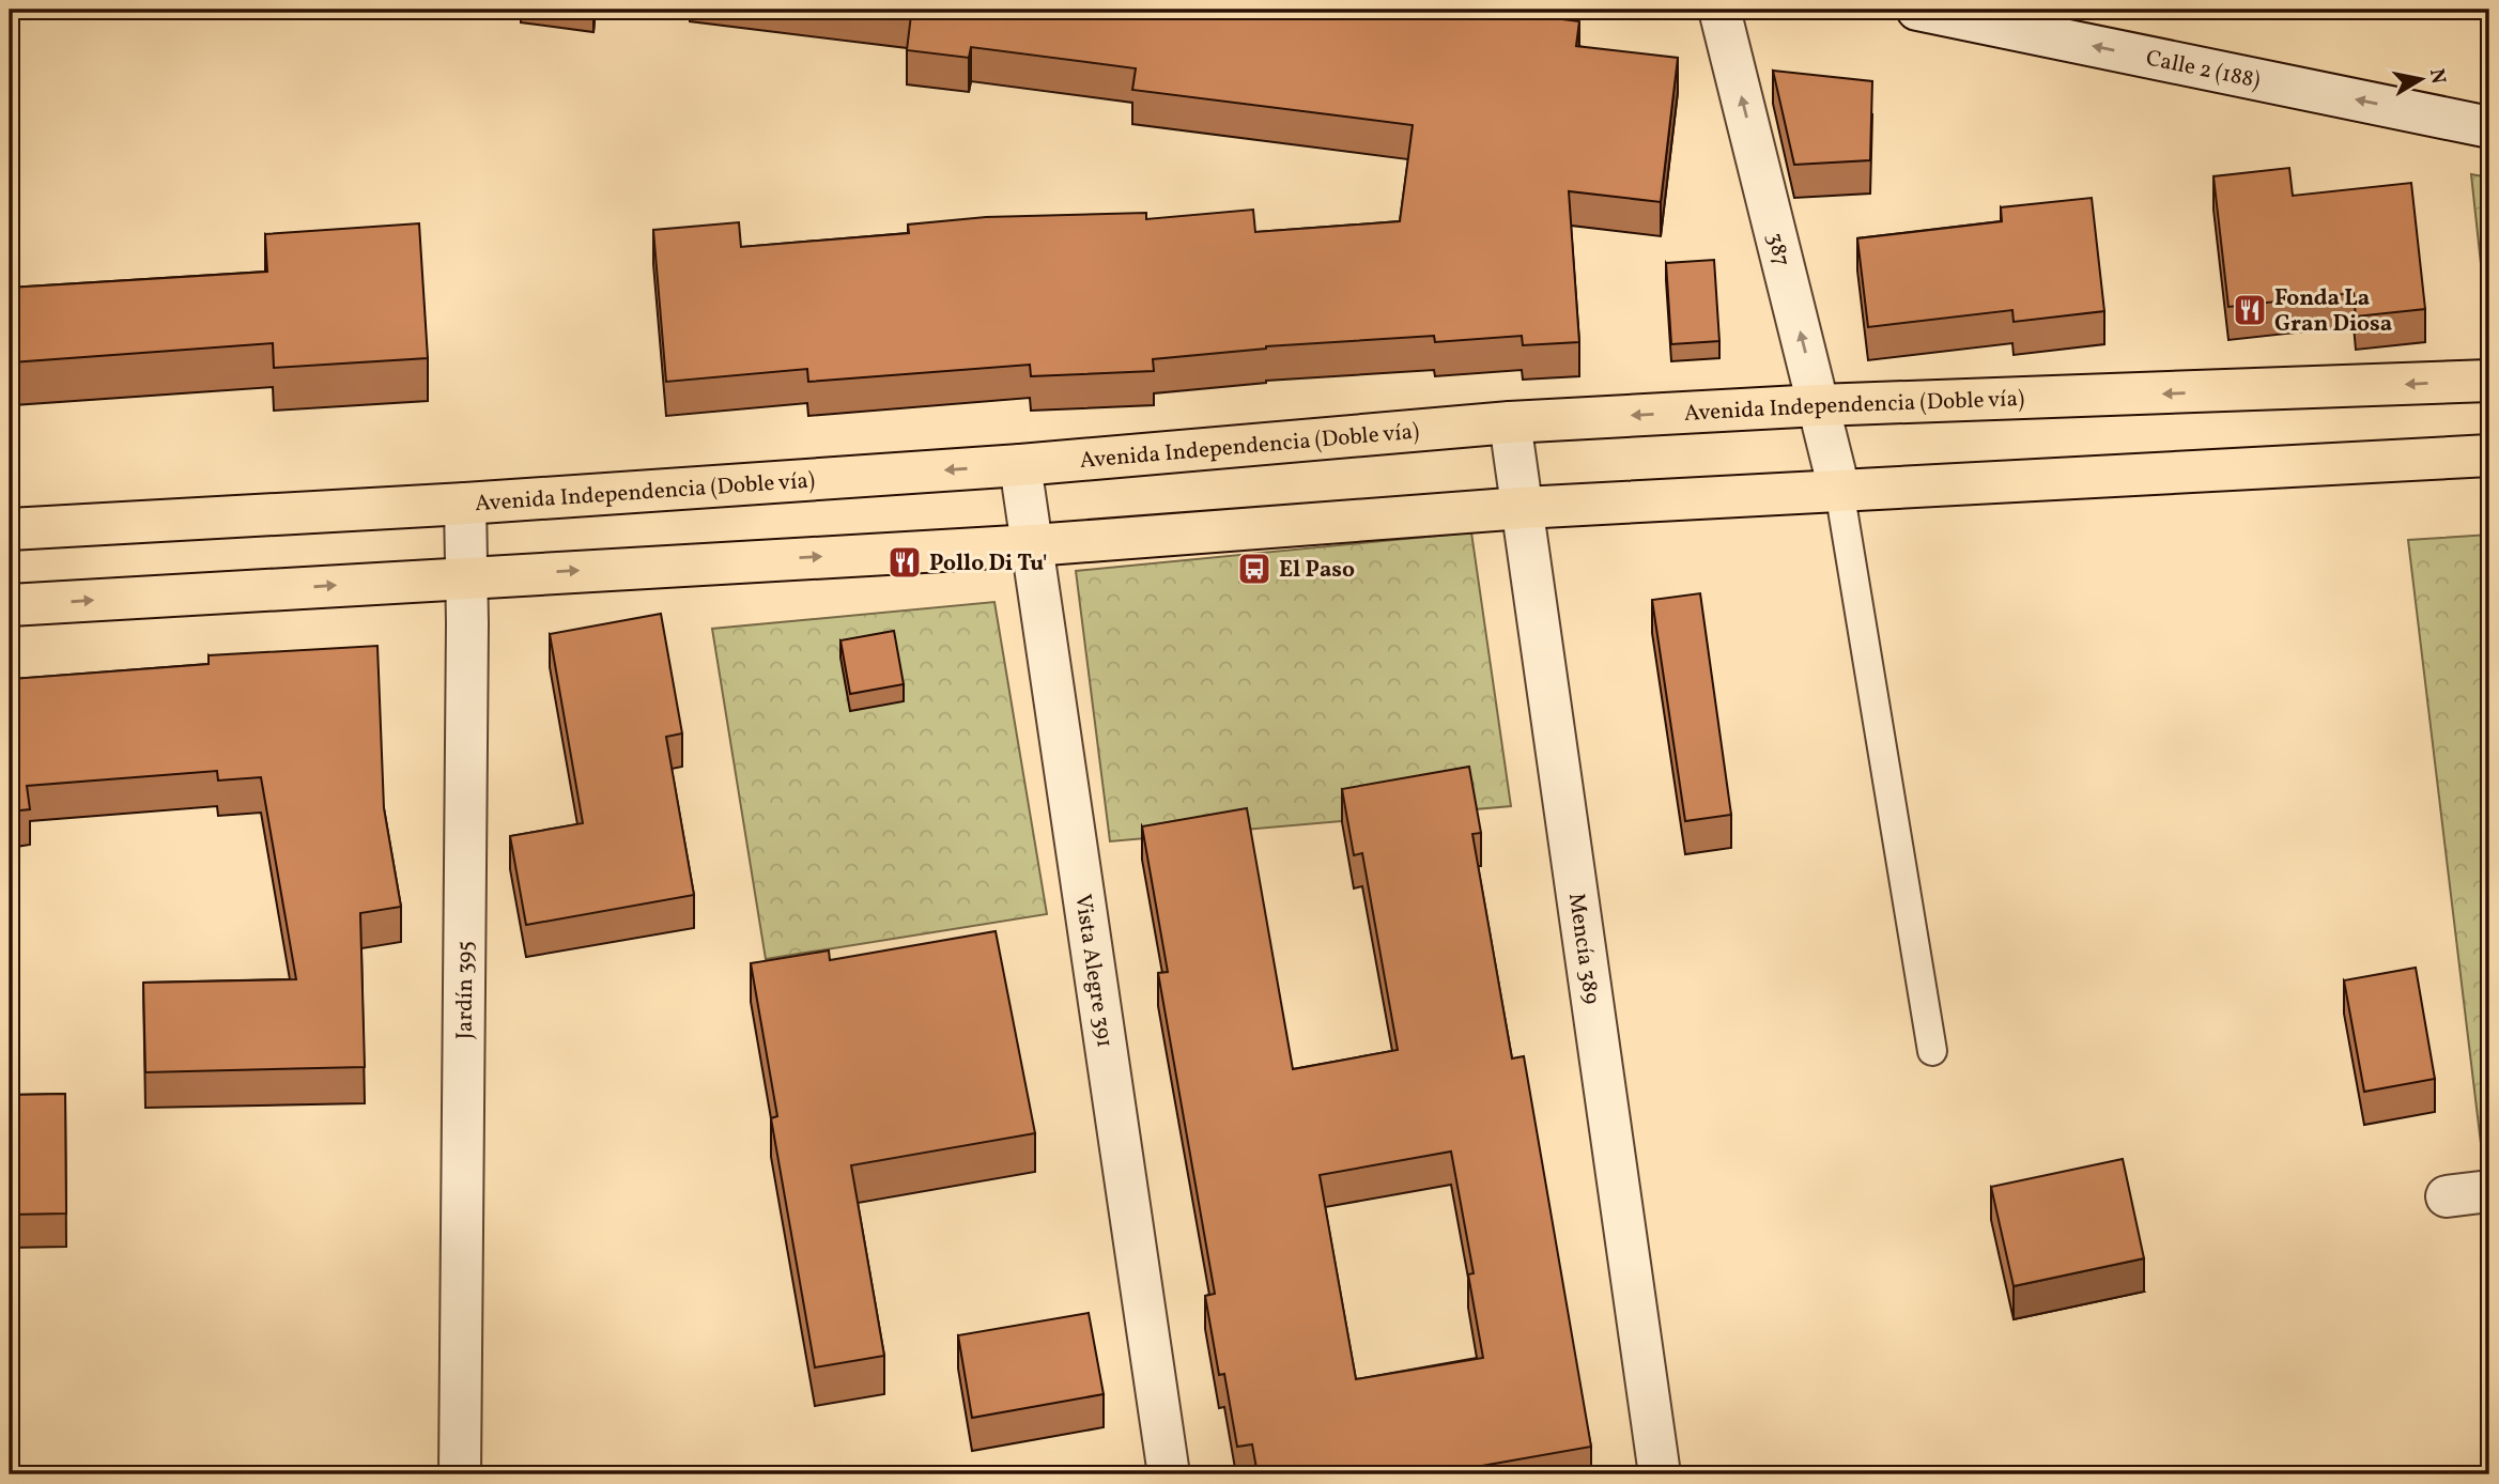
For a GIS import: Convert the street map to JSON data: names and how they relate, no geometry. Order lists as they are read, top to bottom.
{
  "streets": {
    "main road": ["Avenida Independencia (Doble vía)"],
    "street": [
      "Calle 2 (188)",
      "387",
      "Mencía 389",
      "Vista Alegre 391",
      "Jardín 395"
    ]
  },
  "crossings": [
    ["387", "Avenida Independencia (Doble vía)"],
    ["Avenida Independencia (Doble vía)", "Mencía 389"],
    ["Avenida Independencia (Doble vía)", "Vista Alegre 391"],
    ["Avenida Independencia (Doble vía)", "Jardín 395"]
  ],
  "one_way": ["Calle 2 (188)", "387"],
  "places": {
    "restaurant": ["Fonda La Gran Diosa", "Pollo Di Tu'"],
    "bus stop": ["El Paso"]
  },
  "north": "right"
}
